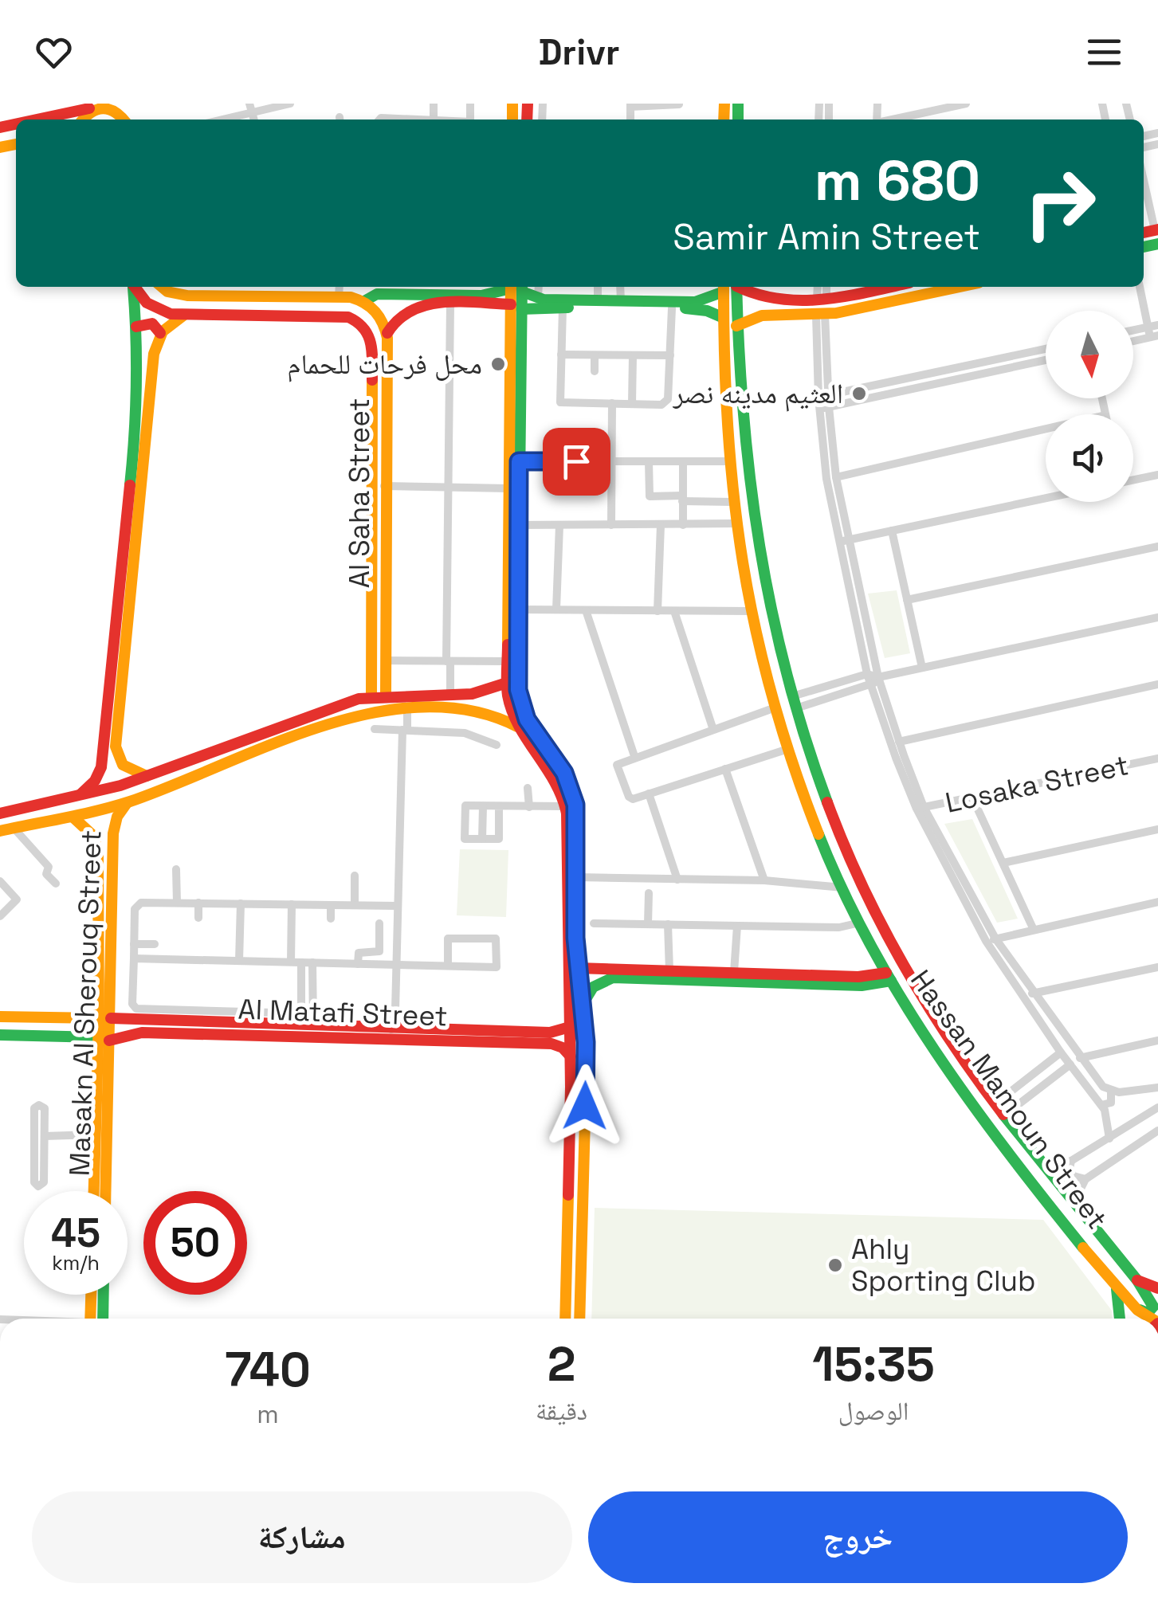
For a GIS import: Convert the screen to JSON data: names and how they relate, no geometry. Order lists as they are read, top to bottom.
{
  "streets": {
    "main road": [
      "Al Saha Street",
      "Masakn Al Sherouq Street",
      "Al Matafi Street",
      "Hassan Mamoun Street"
    ],
    "street": ["Losaka Street"]
  },
  "crossings": [
    ["Masakn Al Sherouq Street", "Al Matafi Street"]
  ],
  "places": ["محل فرحات للحمام", "العثيم مدينه نصر", "Ahly Sporting Club"],
  "north": "bottom",
  "page": {
    "header": "Drivr",
    "turn": ["680 m", "Samir Amin Street"],
    "speed": "45 km/h",
    "limit": "50",
    "eta": [
      "15:35",
      "الوصول",
      "2",
      "دقيقة",
      "740",
      "m"
    ],
    "buttons": ["خروج", "مشاركة"]
  }
}
